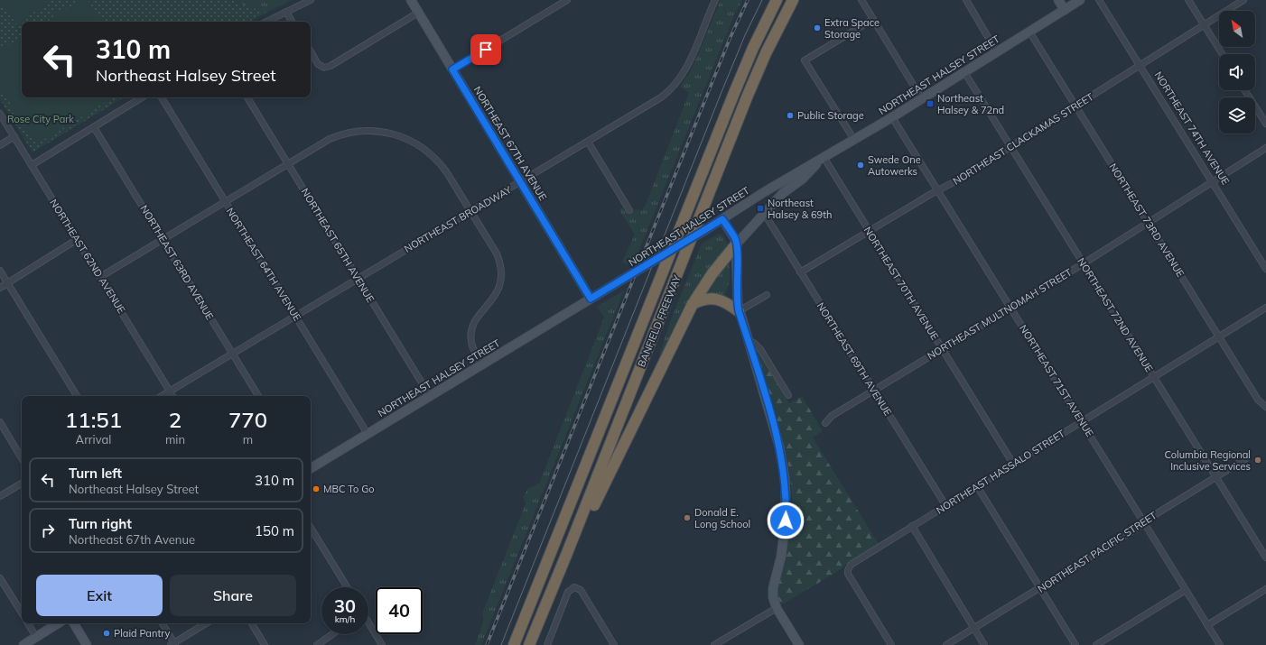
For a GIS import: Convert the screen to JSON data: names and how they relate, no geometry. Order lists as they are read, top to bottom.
{
  "streets": {
    "highway": ["BANFIELD FREEWAY"],
    "main road": ["NORTHEAST HALSEY STREET", "NORTHEAST 67TH AVENUE"],
    "street": [
      "NORTHEAST 74TH AVENUE",
      "NORTHEAST CLACKAMAS STREET",
      "NORTHEAST BROADWAY",
      "NORTHEAST 73RD AVENUE",
      "NORTHEAST 65TH AVENUE",
      "NORTHEAST 62ND AVENUE",
      "NORTHEAST 63RD AVENUE",
      "NORTHEAST 64TH AVENUE",
      "NORTHEAST 70TH AVENUE",
      "NORTHEAST MULTNOMAH STREET",
      "NORTHEAST 72ND AVENUE",
      "NORTHEAST 69TH AVENUE",
      "NORTHEAST 71ST AVENUE",
      "NORTHEAST HASSALO STREET",
      "NORTHEAST PACIFIC STREET"
    ]
  },
  "crossings": [
    ["NORTHEAST HALSEY STREET", "NORTHEAST 67TH AVENUE"],
    ["NORTHEAST HALSEY STREET", "NORTHEAST 73RD AVENUE"],
    ["NORTHEAST HALSEY STREET", "NORTHEAST 65TH AVENUE"],
    ["NORTHEAST HALSEY STREET", "NORTHEAST 64TH AVENUE"],
    ["NORTHEAST HALSEY STREET", "NORTHEAST 70TH AVENUE"],
    ["NORTHEAST HALSEY STREET", "NORTHEAST 72ND AVENUE"],
    ["NORTHEAST HALSEY STREET", "NORTHEAST 71ST AVENUE"],
    ["NORTHEAST 74TH AVENUE", "NORTHEAST CLACKAMAS STREET"],
    ["NORTHEAST 74TH AVENUE", "NORTHEAST MULTNOMAH STREET"],
    ["NORTHEAST CLACKAMAS STREET", "NORTHEAST 73RD AVENUE"],
    ["NORTHEAST CLACKAMAS STREET", "NORTHEAST 70TH AVENUE"],
    ["NORTHEAST CLACKAMAS STREET", "NORTHEAST 72ND AVENUE"],
    ["NORTHEAST CLACKAMAS STREET", "NORTHEAST 69TH AVENUE"],
    ["NORTHEAST CLACKAMAS STREET", "NORTHEAST 71ST AVENUE"],
    ["NORTHEAST 67TH AVENUE", "NORTHEAST BROADWAY"],
    ["NORTHEAST BROADWAY", "NORTHEAST 65TH AVENUE"],
    ["NORTHEAST BROADWAY", "NORTHEAST 62ND AVENUE"],
    ["NORTHEAST BROADWAY", "NORTHEAST 63RD AVENUE"],
    ["NORTHEAST BROADWAY", "NORTHEAST 64TH AVENUE"],
    ["NORTHEAST 73RD AVENUE", "NORTHEAST MULTNOMAH STREET"],
    ["NORTHEAST 73RD AVENUE", "NORTHEAST HASSALO STREET"],
    ["NORTHEAST 70TH AVENUE", "NORTHEAST MULTNOMAH STREET"],
    ["NORTHEAST 70TH AVENUE", "NORTHEAST HASSALO STREET"],
    ["NORTHEAST MULTNOMAH STREET", "NORTHEAST 72ND AVENUE"],
    ["NORTHEAST MULTNOMAH STREET", "NORTHEAST 69TH AVENUE"],
    ["NORTHEAST MULTNOMAH STREET", "NORTHEAST 71ST AVENUE"],
    ["NORTHEAST 72ND AVENUE", "NORTHEAST HASSALO STREET"],
    ["NORTHEAST 72ND AVENUE", "NORTHEAST PACIFIC STREET"],
    ["NORTHEAST 69TH AVENUE", "NORTHEAST HASSALO STREET"],
    ["NORTHEAST 71ST AVENUE", "NORTHEAST HASSALO STREET"],
    ["NORTHEAST 71ST AVENUE", "NORTHEAST PACIFIC STREET"]
  ],
  "parks": ["Rose City Park"],
  "places": {
    "other": [
      "Extra Space Storage",
      "Public Storage",
      "Swede One Autowerks",
      "Columbia Regional Inclusive Services",
      "MBC To Go",
      "Donald E. Long School",
      "Plaid Pantry"
    ],
    "transit": ["Northeast Halsey & 72nd", "Northeast Halsey & 69th"]
  },
  "north": "top left",
  "page": {
    "turn": ["310 m", "Northeast Halsey Street"],
    "eta": [
      "11:51",
      "Arrival",
      "2",
      "min",
      "770",
      "m"
    ],
    "list": [
      {
        "name": "Turn left",
        "note": "Northeast Halsey Street",
        "value": "310 m"
      },
      {
        "name": "Turn right",
        "note": "Northeast 67th Avenue",
        "value": "150 m"
      }
    ],
    "buttons": ["Exit", "Share"],
    "speed": "30 km/h",
    "limit": "40"
  }
}
